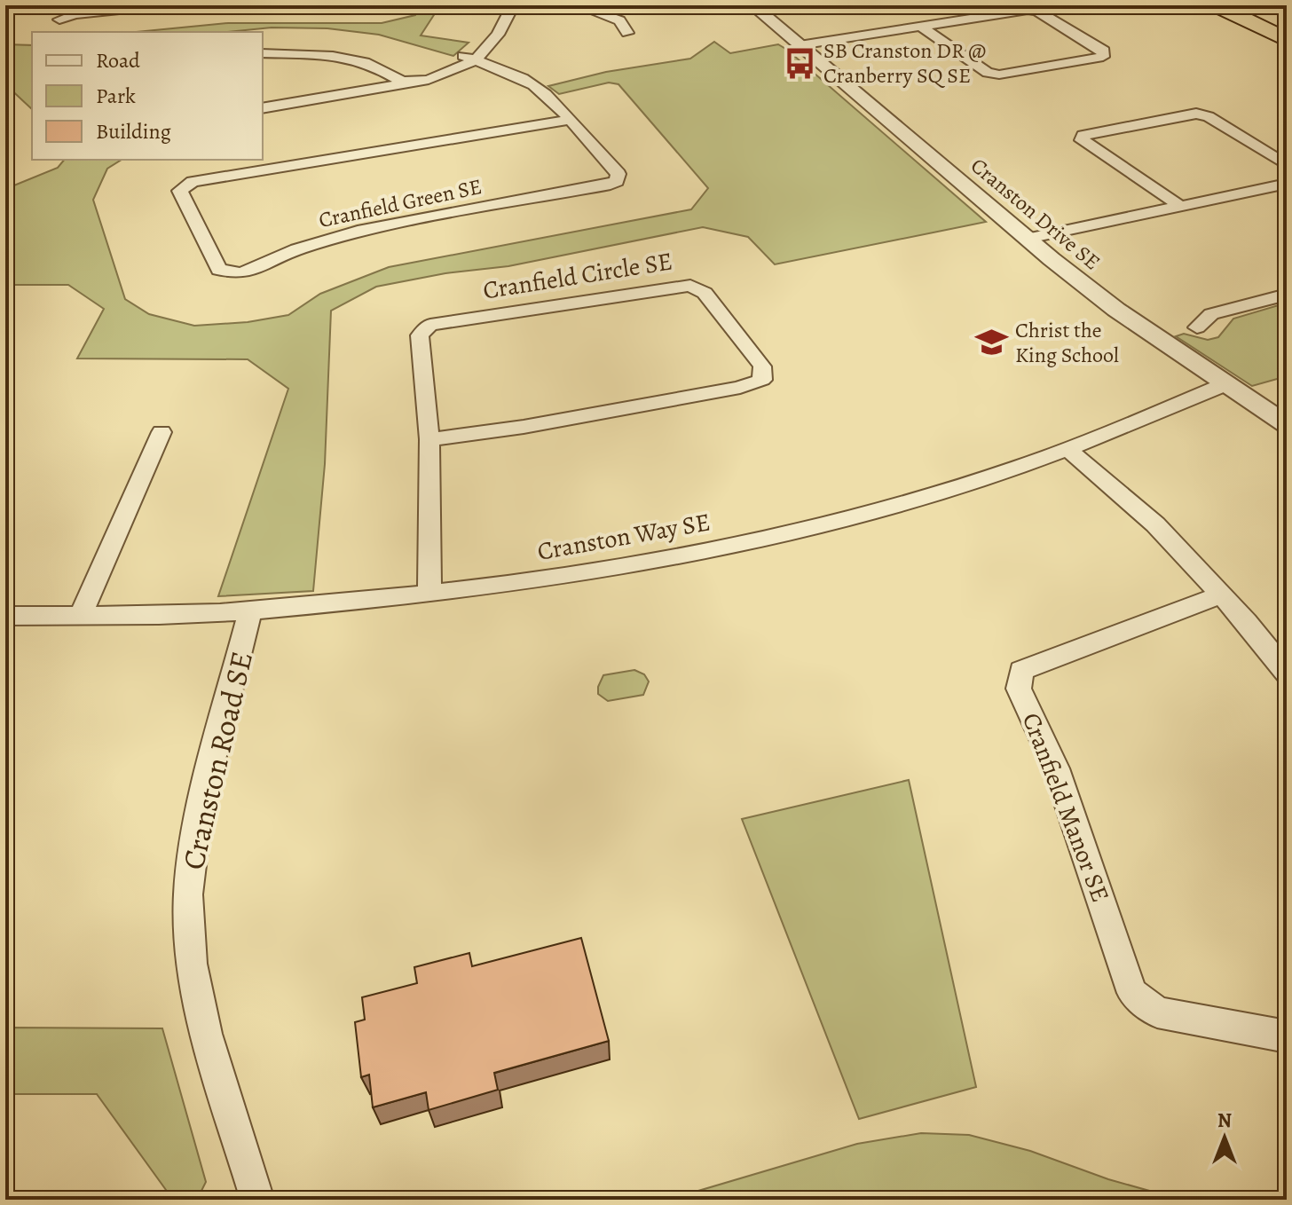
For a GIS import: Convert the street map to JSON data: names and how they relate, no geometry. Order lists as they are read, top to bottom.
{
  "streets": {
    "street": [
      "Cranfield Green SE",
      "Cranston Drive SE",
      "Cranfield Circle SE",
      "Cranston Way SE",
      "Cranston Road SE",
      "Cranfield Manor SE"
    ]
  },
  "crossings": [
    ["Cranston Drive SE", "Cranston Way SE"],
    ["Cranfield Circle SE", "Cranston Way SE"],
    ["Cranston Way SE", "Cranston Road SE"]
  ],
  "places": {
    "bus stop": ["SB Cranston DR @ Cranberry SQ SE"],
    "school or university": ["Christ the King School"]
  },
  "legend": ["Road", "Park", "Building"],
  "north": "top"
}
